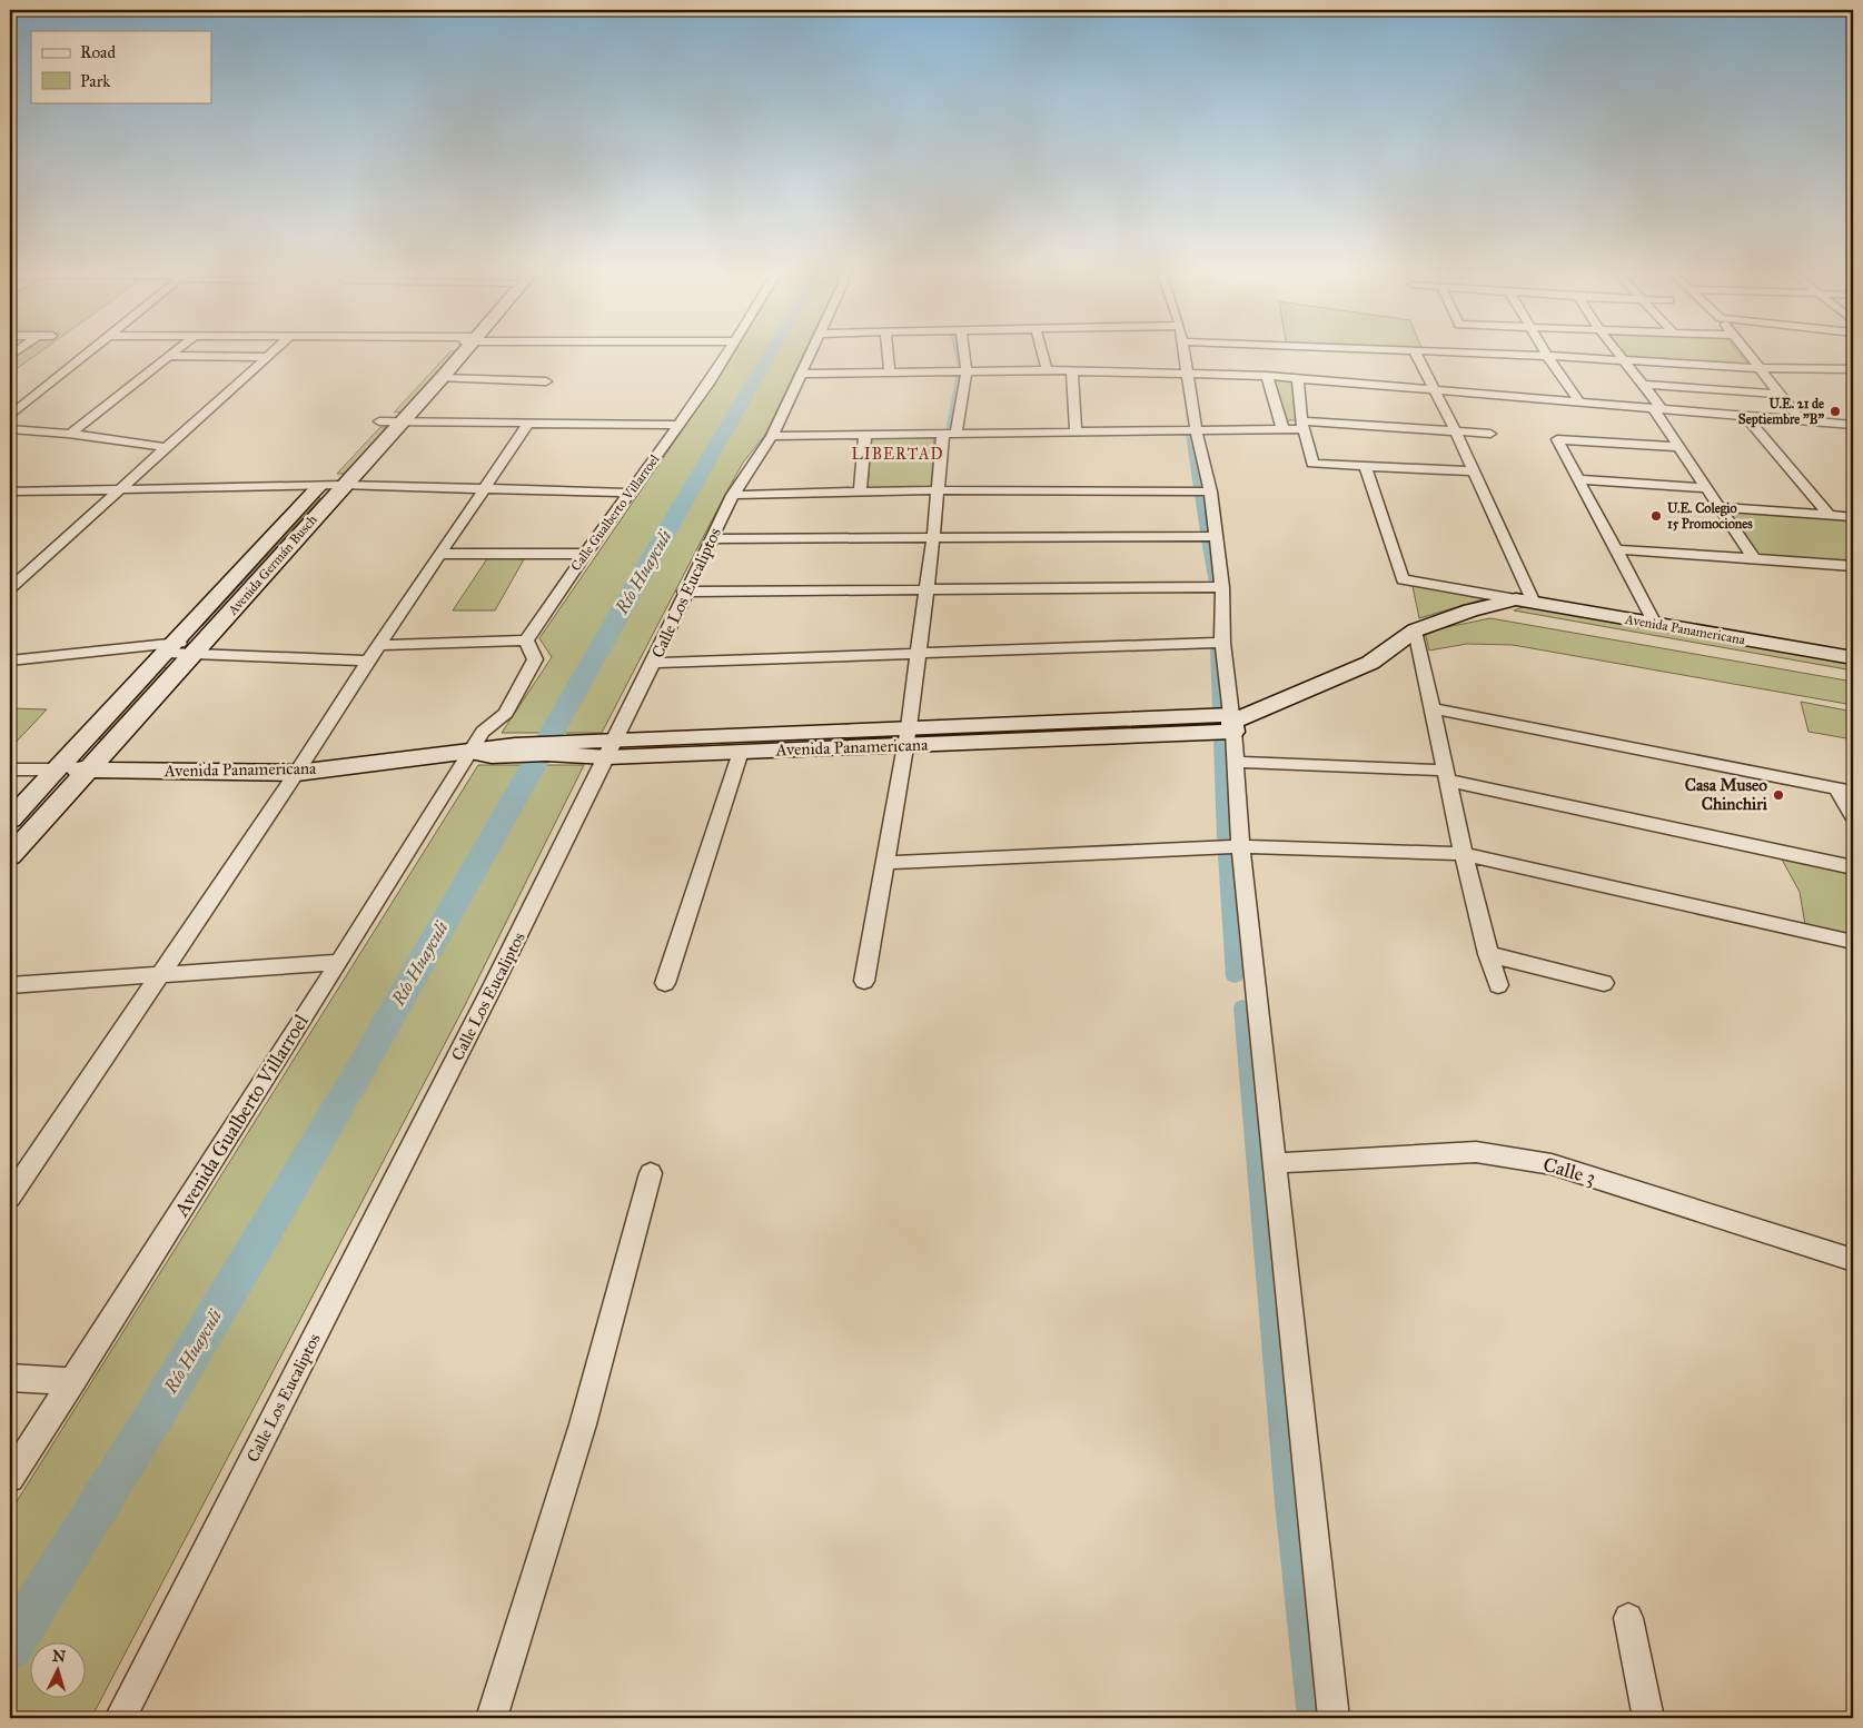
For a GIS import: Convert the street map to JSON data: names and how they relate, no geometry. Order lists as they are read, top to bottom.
{
  "streets": {
    "main road": ["Avenida Germán Busch", "Avenida Panamericana"],
    "street": [
      "Calle Gualberto Villarroel",
      "Calle Los Eucaliptos",
      "Avenida Gualberto Villarroel",
      "Calle 3"
    ]
  },
  "crossings": [
    ["Avenida Germán Busch", "Avenida Panamericana"],
    ["Calle Los Eucaliptos", "Avenida Panamericana"],
    ["Avenida Panamericana", "Avenida Gualberto Villarroel"]
  ],
  "districts": ["LIBERTAD"],
  "water": ["Río Huayculi"],
  "places": ["U.E. 21 de Septiembre \"B\"", "U.E. Colegio 15 Promociones", "Casa Museo Chinchiri"],
  "legend": ["Road", "Park"],
  "north": "top"
}
